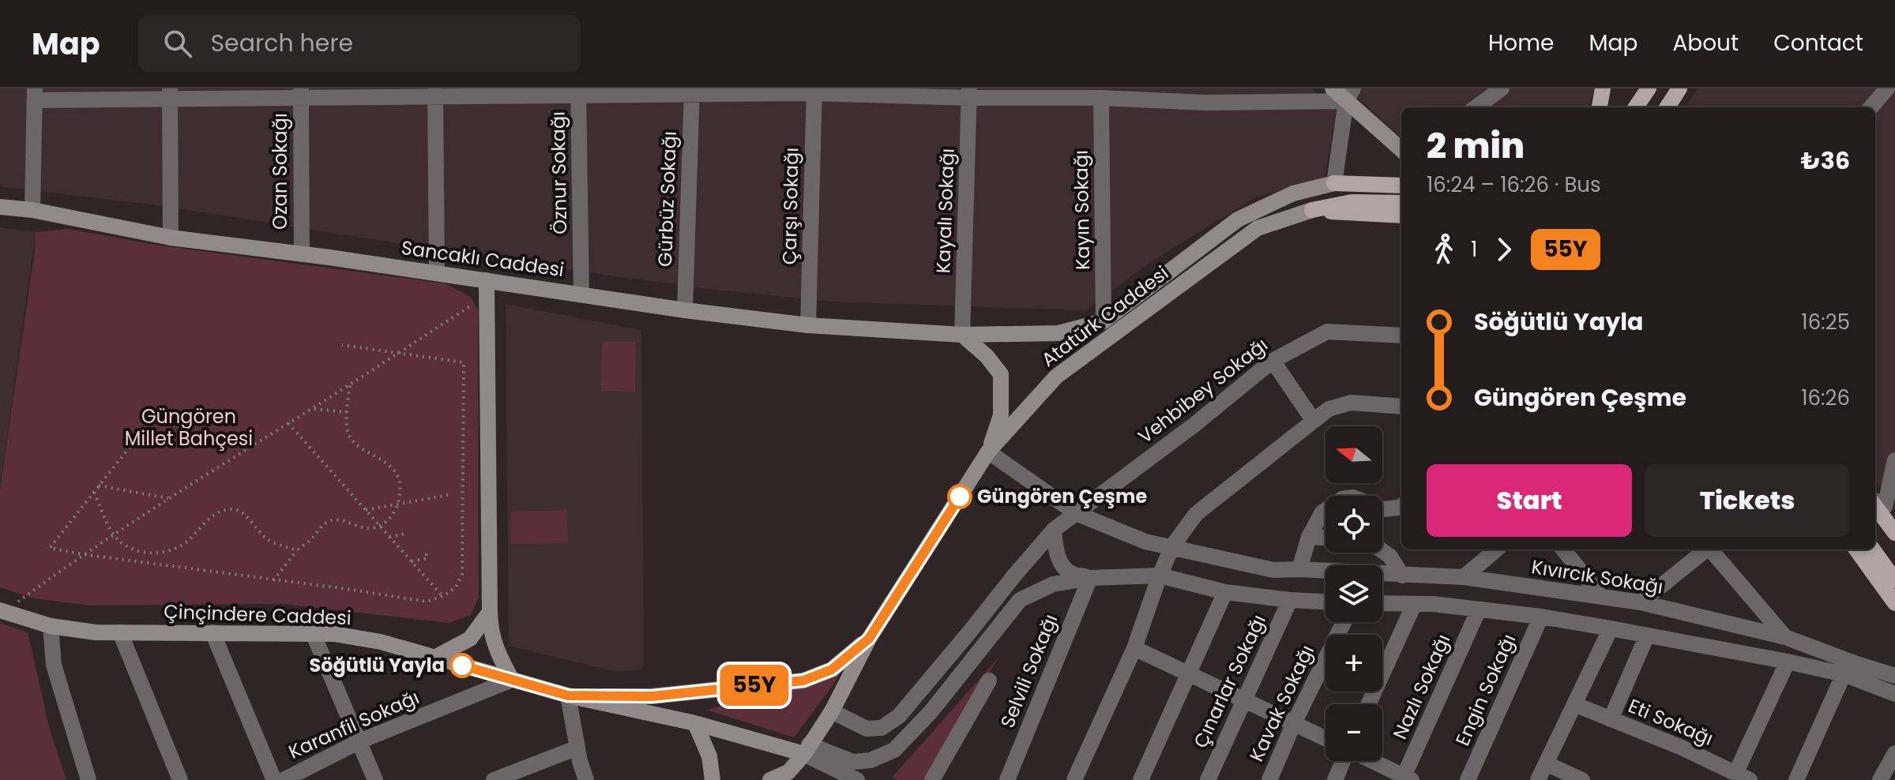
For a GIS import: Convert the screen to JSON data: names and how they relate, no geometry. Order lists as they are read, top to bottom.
{
  "streets": {
    "main road": ["Sancaklı Caddesi", "Atatürk Caddesi", "Çinçindere Caddesi"],
    "street": [
      "Ozan Sokağı",
      "Öznur Sokağı",
      "Gürbüz Sokağı",
      "Çarşı Sokağı",
      "Kayın Sokağı",
      "Kayalı Sokağı",
      "Vehbibey Sokağı",
      "Kıvırcık Sokağı",
      "Selvili Sokağı",
      "Çınarlar Sokağı",
      "Nazlı Sokağı",
      "Engin Sokağı",
      "Kavak Sokağı",
      "Eti Sokağı",
      "Karanfil Sokağı"
    ]
  },
  "crossings": [
    ["Ozan Sokağı", "Sancaklı Caddesi"],
    ["Öznur Sokağı", "Sancaklı Caddesi"],
    ["Gürbüz Sokağı", "Sancaklı Caddesi"],
    ["Çarşı Sokağı", "Sancaklı Caddesi"],
    ["Kayın Sokağı", "Sancaklı Caddesi"],
    ["Kayın Sokağı", "Atatürk Caddesi"],
    ["Kayalı Sokağı", "Sancaklı Caddesi"],
    ["Sancaklı Caddesi", "Atatürk Caddesi"],
    ["Atatürk Caddesi", "Vehbibey Sokağı"],
    ["Atatürk Caddesi", "Kıvırcık Sokağı"],
    ["Atatürk Caddesi", "Çinçindere Caddesi"],
    ["Vehbibey Sokağı", "Kıvırcık Sokağı"],
    ["Çinçindere Caddesi", "Karanfil Sokağı"]
  ],
  "parks": ["Güngören Millet Bahçesi"],
  "places": ["Güngören Çeşme", "Söğütlü Yayla"],
  "lines": ["bus line 55Y"],
  "north": "left",
  "page": {
    "header": "Map",
    "search": "Search here",
    "nav": [
      "Home",
      "Map",
      "About",
      "Contact"
    ],
    "on_map": "55Y",
    "heading": ["2 min", "16:24 – 16:26 · Bus", "₺36"],
    "legs": ["1", "55Y"],
    "list": [
      {
        "name": "Söğütlü Yayla",
        "value": "16:25"
      },
      {
        "name": "Güngören Çeşme",
        "value": "16:26"
      }
    ],
    "map_buttons": ["+", "−"],
    "buttons": ["Start", "Tickets"]
  }
}
